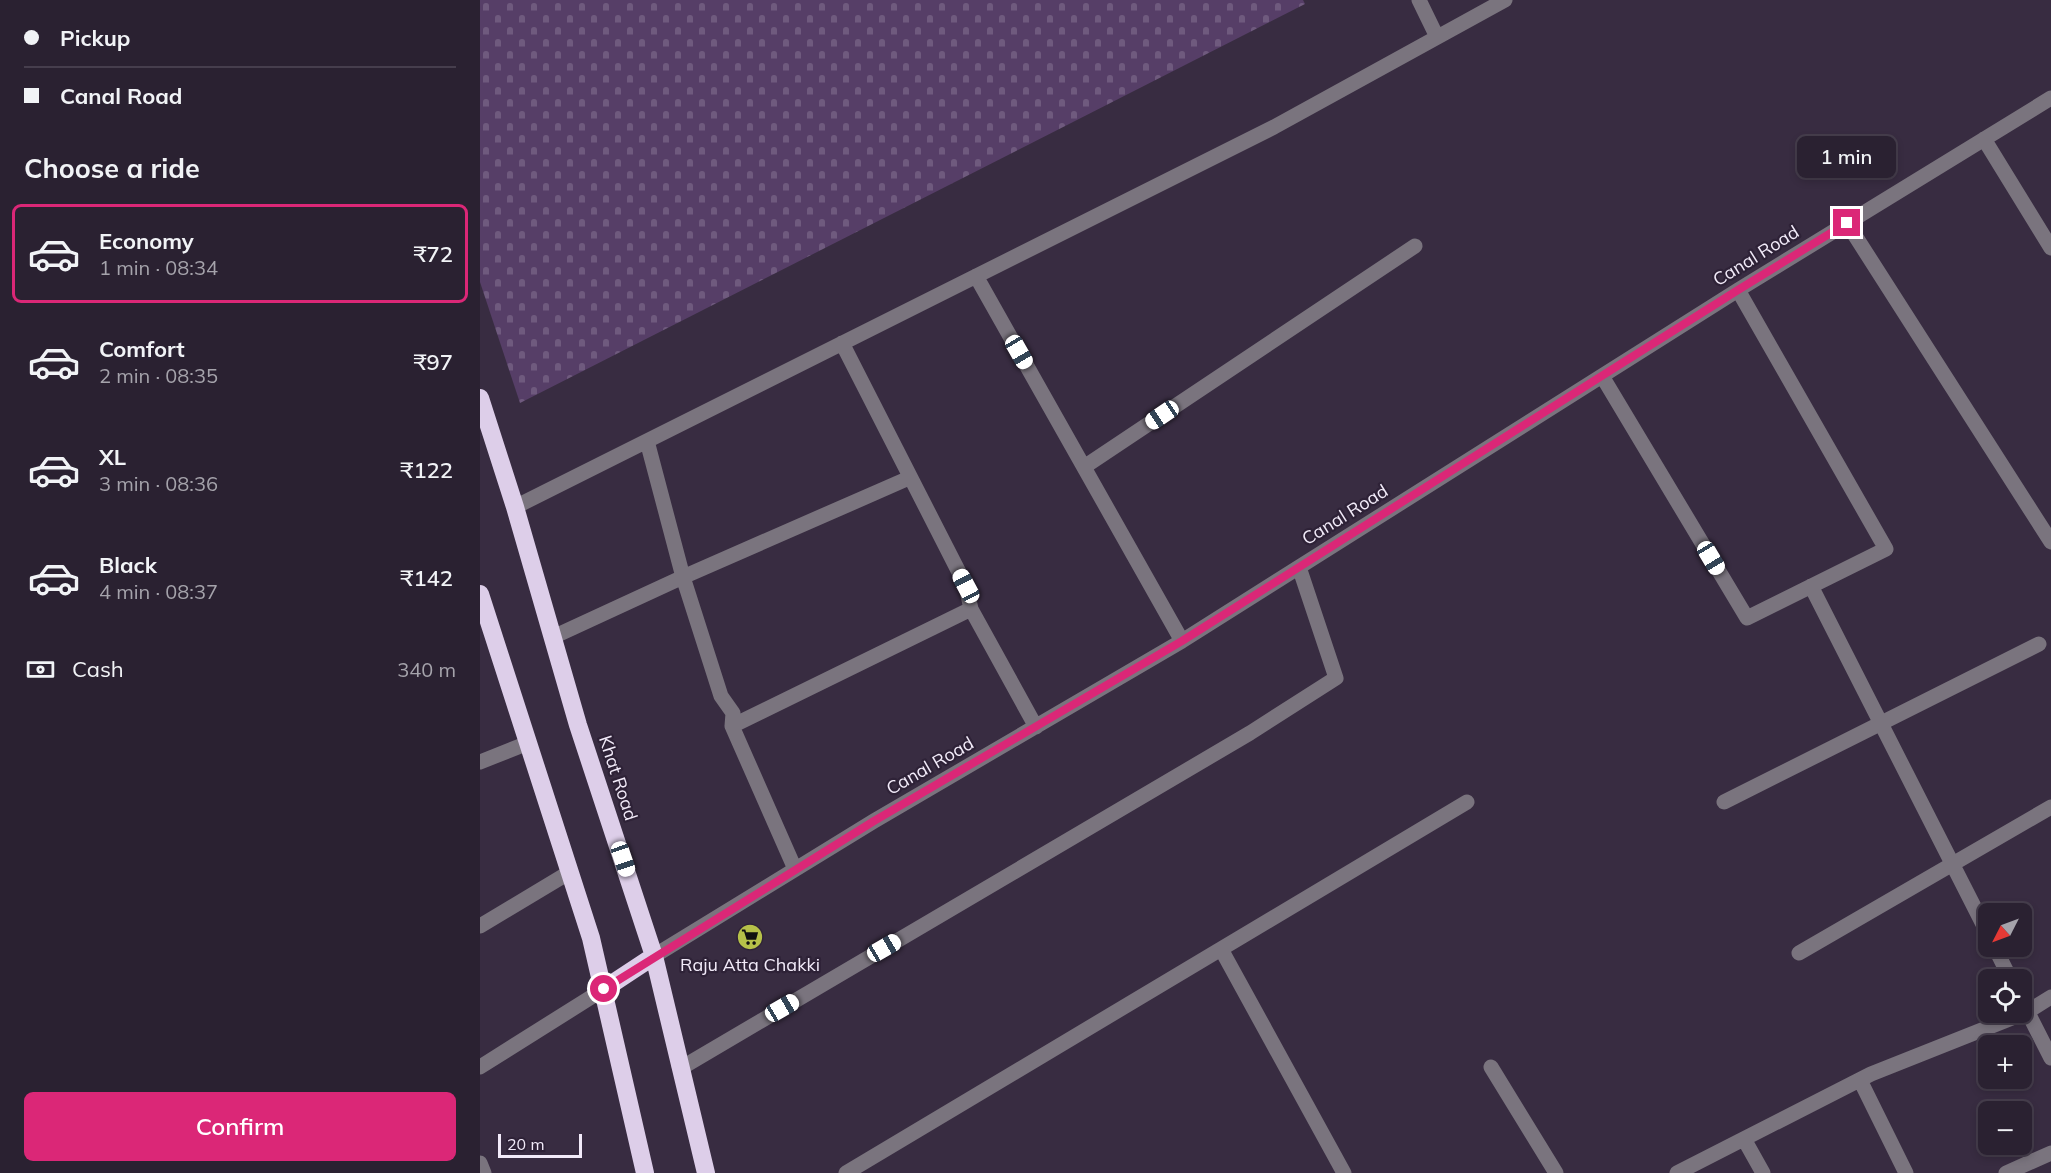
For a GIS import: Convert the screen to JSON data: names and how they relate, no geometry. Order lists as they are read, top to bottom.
{
  "streets": {
    "highway": ["Khat Road"],
    "street": ["Canal Road"]
  },
  "crossings": [
    ["Canal Road", "Khat Road"]
  ],
  "places": {
    "supermarket": ["Raju Atta Chakki"]
  },
  "scale_bar": "20 m",
  "north": "bottom left",
  "page": {
    "banner": ["Pickup", "Canal Road"],
    "heading": "Choose a ride",
    "bubble": "1 min",
    "list": [
      {
        "name": "Economy",
        "note": "1 min · 08:34",
        "value": "₹72"
      },
      {
        "name": "Comfort",
        "note": "2 min · 08:35",
        "value": "₹97"
      },
      {
        "name": "XL",
        "note": "3 min · 08:36",
        "value": "₹122"
      },
      {
        "name": "Black",
        "note": "4 min · 08:37",
        "value": "₹142"
      }
    ],
    "pay": ["Cash", "340 m"],
    "map_buttons": ["+", "−"],
    "buttons": "Confirm",
    "scale": "20 m"
  }
}
